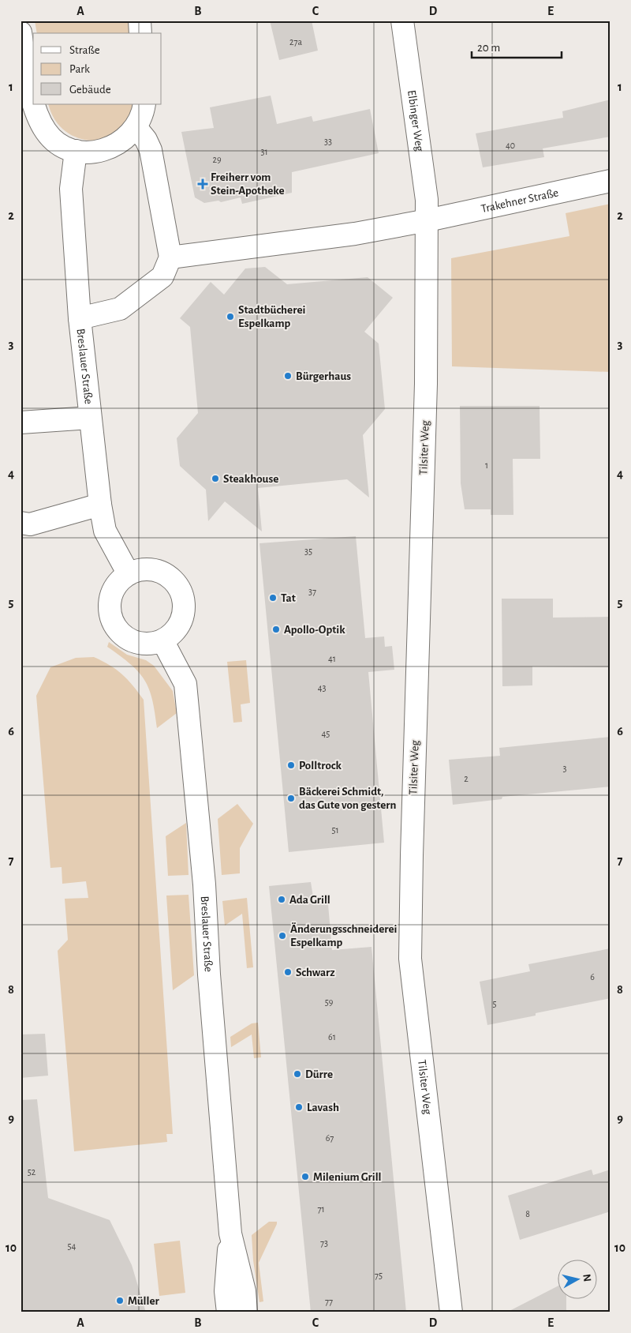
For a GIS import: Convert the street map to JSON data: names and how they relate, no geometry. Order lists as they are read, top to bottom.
{
  "streets": {
    "street": [
      "Elbinger Weg",
      "Trakehner Straße",
      "Breslauer Straße",
      "Tilsiter Weg"
    ]
  },
  "crossings": [
    ["Elbinger Weg", "Trakehner Straße"],
    ["Elbinger Weg", "Tilsiter Weg"],
    ["Trakehner Straße", "Tilsiter Weg"]
  ],
  "places": {
    "health": ["Freiherr vom Stein-Apotheke"],
    "other": [
      "Stadtbücherei Espelkamp",
      "Bürgerhaus",
      "Steakhouse",
      "Tat",
      "Apollo-Optik",
      "Polltrock",
      "Bäckerei Schmidt, das Gute von gestern",
      "Ada Grill",
      "Änderungsschneiderei Espelkamp",
      "Schwarz",
      "Dürre",
      "Lavash",
      "Milenium Grill",
      "Müller"
    ]
  },
  "house_numbers": [
    "27a",
    "33",
    "40",
    "31",
    "29",
    "1",
    "35",
    "37",
    "41",
    "43",
    "45",
    "3",
    "2",
    "51",
    "6",
    "59",
    "5",
    "61",
    "67",
    "52",
    "71",
    "8",
    "73",
    "54",
    "75",
    "77"
  ],
  "legend": ["Straße", "Park", "Gebäude"],
  "scale_bar": "20 m",
  "north": "right",
  "grid": {
    "columns": [
      "A",
      "B",
      "C",
      "D",
      "E"
    ],
    "rows": [
      "1",
      "2",
      "3",
      "4",
      "5",
      "6",
      "7",
      "8",
      "9",
      "10"
    ]
  }
}
